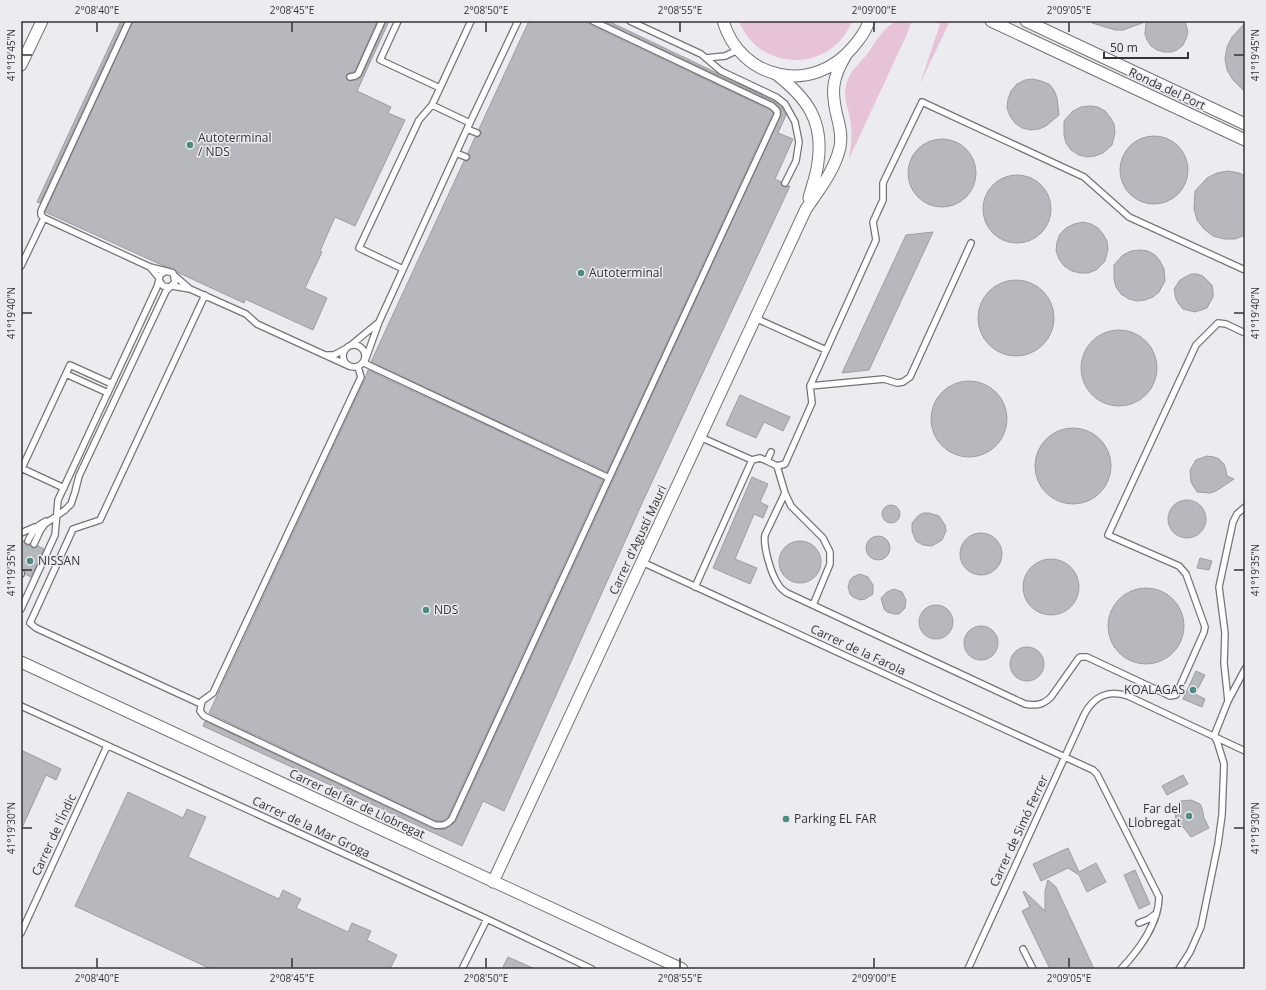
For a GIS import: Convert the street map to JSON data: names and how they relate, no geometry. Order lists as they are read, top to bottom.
{
  "streets": {
    "street": ["Ronda del Port", "Carrer d'Agustí Mauri", "Carrer del far de Llobregat"],
    "lane": [
      "Carrer de la Farola",
      "Carrer de la Mar Groga",
      "Carrer de Simó Ferrer",
      "Carrer de l'Índic"
    ]
  },
  "crossings": [
    ["Carrer d'Agustí Mauri", "Carrer de la Farola"],
    ["Carrer d'Agustí Mauri", "Carrer del far de Llobregat"],
    ["Carrer de la Farola", "Carrer de Simó Ferrer"],
    ["Carrer de la Mar Groga", "Carrer de l'Índic"]
  ],
  "places": [
    "Autoterminal / NDS",
    "Autoterminal",
    "NISSAN",
    "NDS",
    "KOALAGAS",
    "Far del Llobregat",
    "Parking EL FAR"
  ],
  "scale_bar": "50 m",
  "coordinates": [
    "2°08'40\"E",
    "2°08'45\"E",
    "2°08'50\"E",
    "2°08'55\"E",
    "2°09'00\"E",
    "2°09'05\"E",
    "41°19'45\"N",
    "41°19'40\"N",
    "41°19'35\"N",
    "41°19'30\"N"
  ]
}
